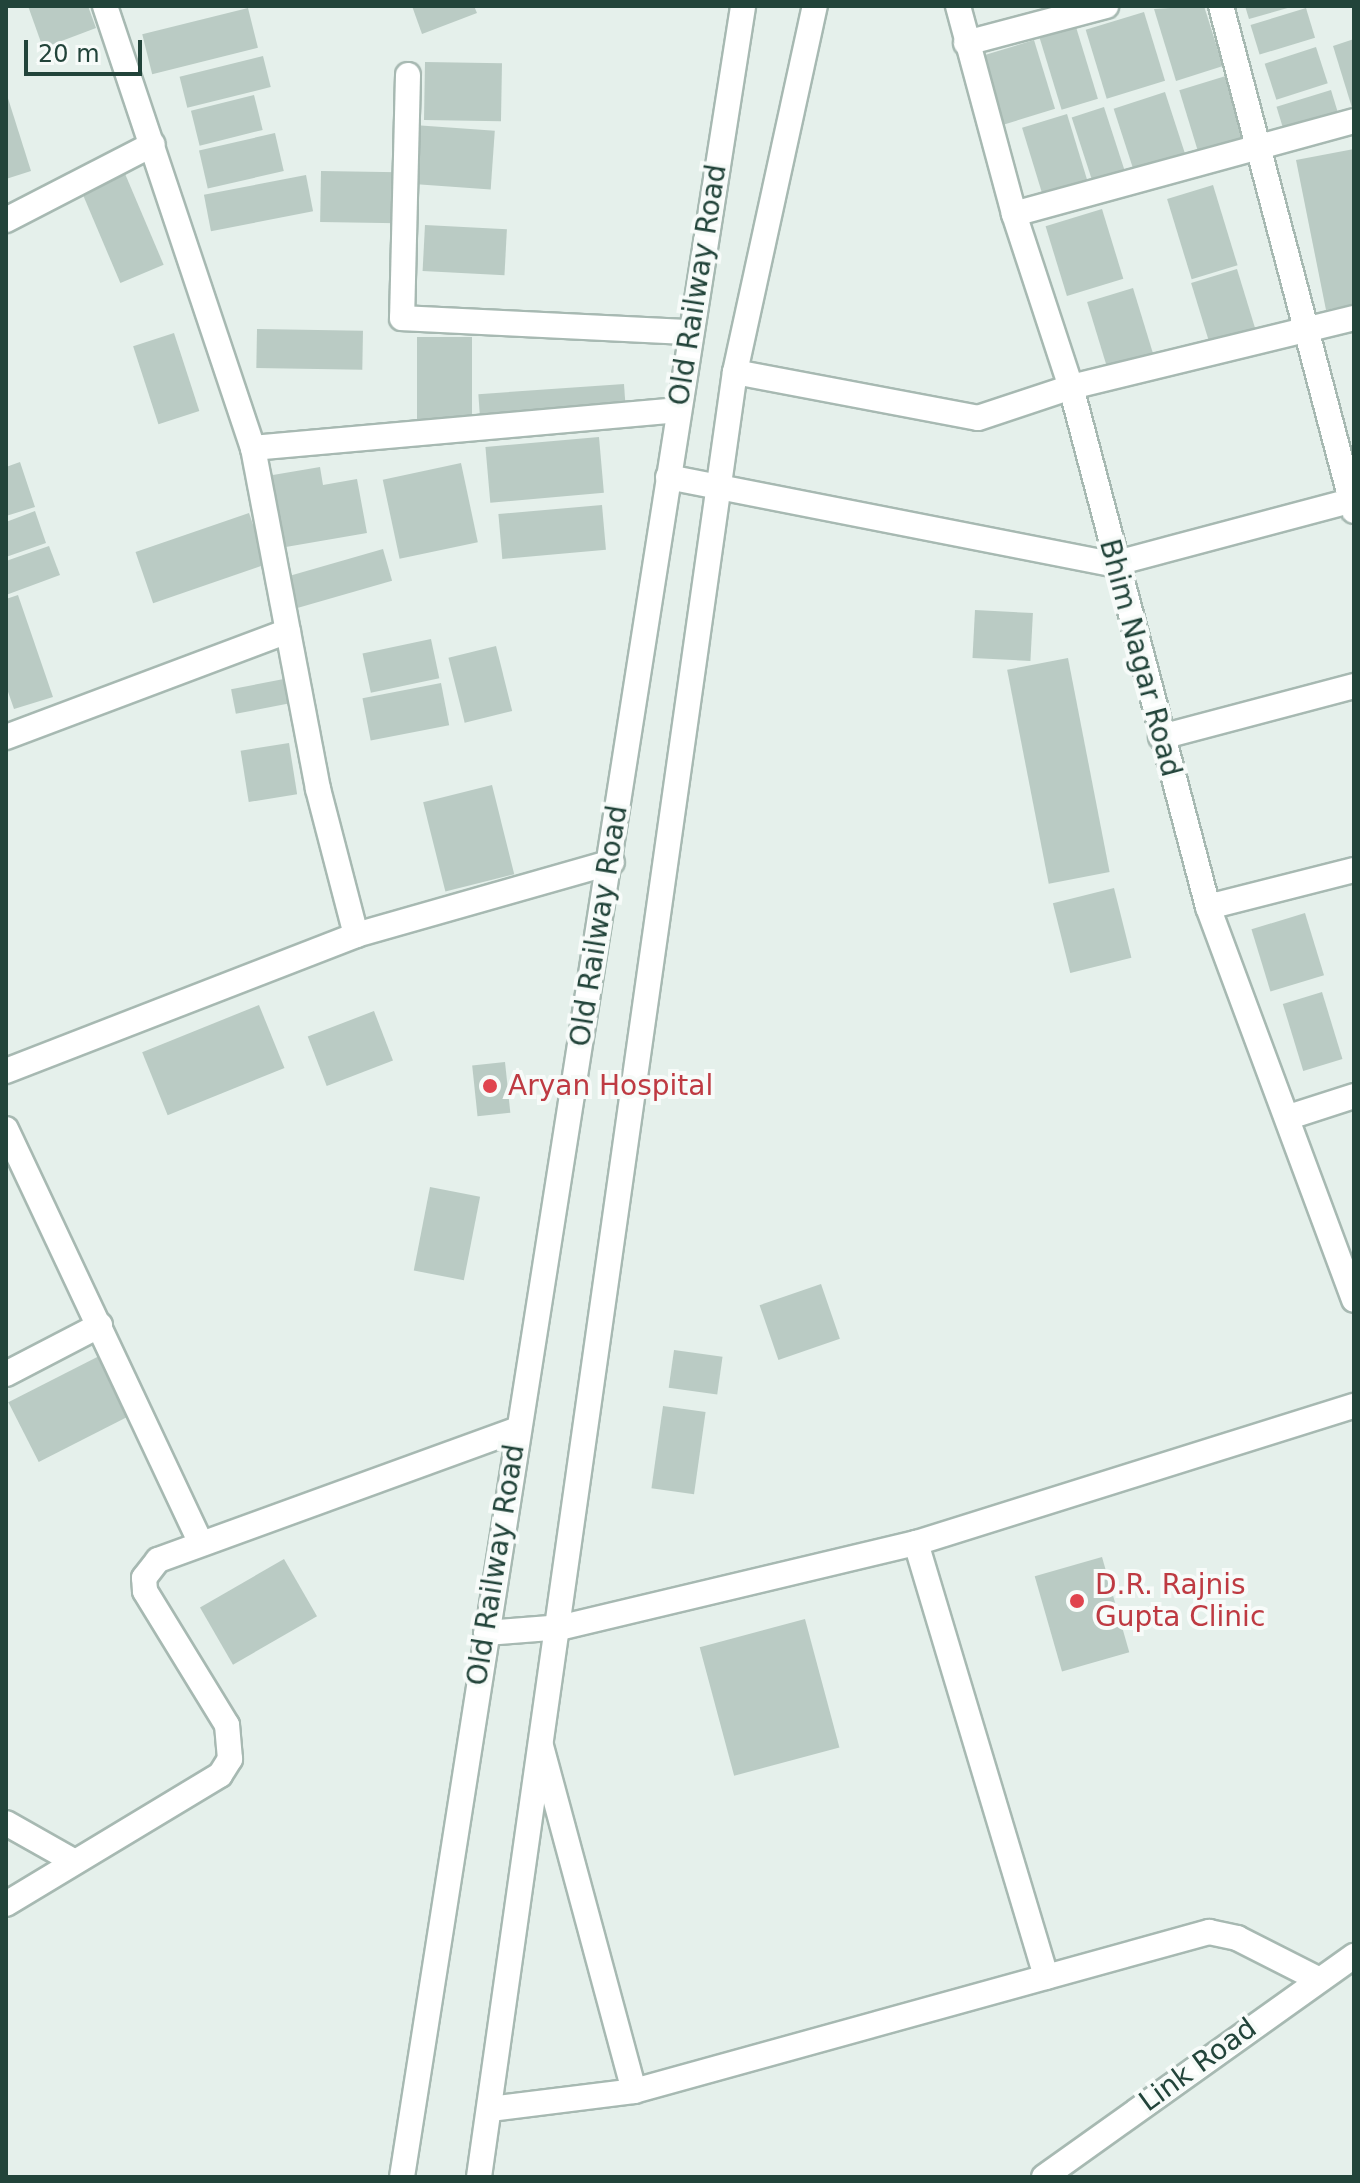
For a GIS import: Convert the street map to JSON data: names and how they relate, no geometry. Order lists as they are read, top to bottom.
{
  "streets": {
    "street": ["Old Railway Road", "Bhim Nagar Road", "Link Road"]
  },
  "places": ["Aryan Hospital", "D.R. Rajnis Gupta Clinic"],
  "scale_bar": "20 m"
}
